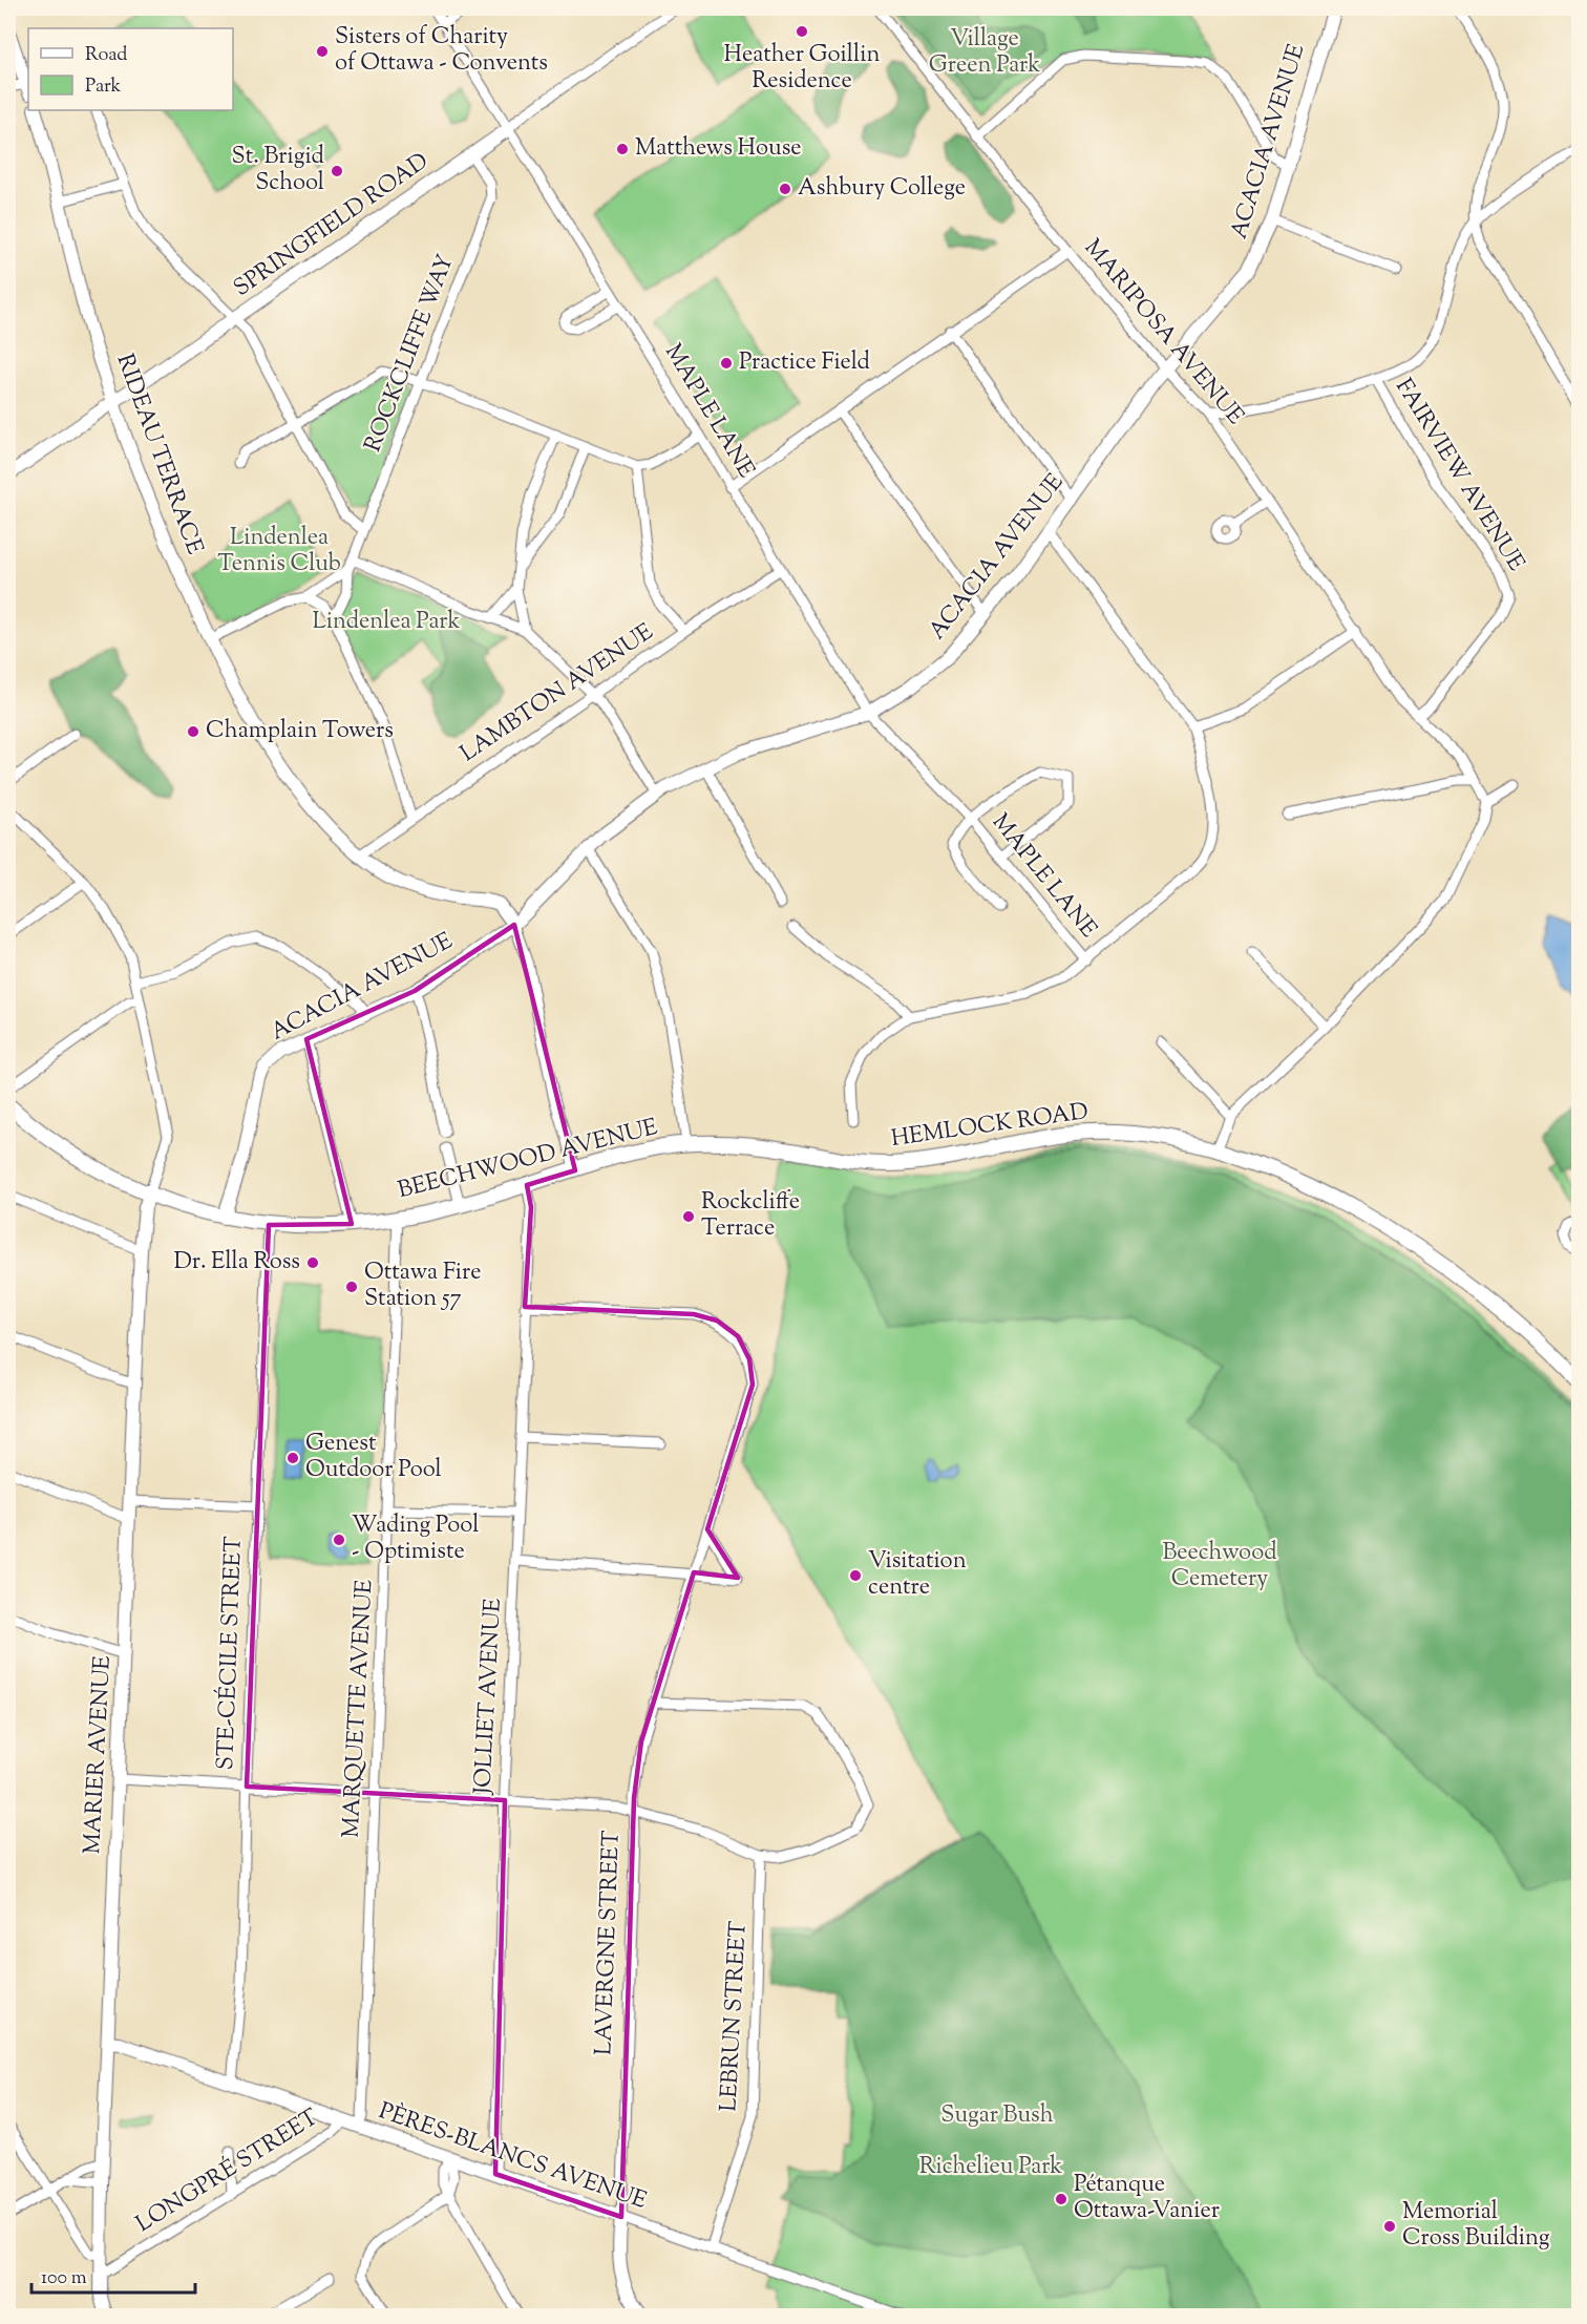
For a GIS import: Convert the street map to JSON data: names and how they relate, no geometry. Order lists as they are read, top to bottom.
{
  "streets": {
    "main road": ["HEMLOCK ROAD", "BEECHWOOD AVENUE"],
    "street": [
      "ACACIA AVENUE",
      "SPRINGFIELD ROAD",
      "MARIPOSA AVENUE",
      "ROCKCLIFFE WAY",
      "MAPLE LANE",
      "RIDEAU TERRACE",
      "FAIRVIEW AVENUE",
      "LAMBTON AVENUE",
      "STE-CÉCILE STREET",
      "JOLLIET AVENUE",
      "MARQUETTE AVENUE",
      "MARIER AVENUE",
      "LAVERGNE STREET",
      "LEBRUN STREET",
      "PÈRES-BLANCS AVENUE",
      "LONGPRÉ STREET"
    ]
  },
  "crossings": [
    ["ACACIA AVENUE", "MARIPOSA AVENUE"],
    ["ACACIA AVENUE", "MAPLE LANE"],
    ["ACACIA AVENUE", "RIDEAU TERRACE"],
    ["ACACIA AVENUE", "BEECHWOOD AVENUE"],
    ["SPRINGFIELD ROAD", "ROCKCLIFFE WAY"],
    ["SPRINGFIELD ROAD", "MAPLE LANE"],
    ["SPRINGFIELD ROAD", "RIDEAU TERRACE"],
    ["MARIPOSA AVENUE", "FAIRVIEW AVENUE"],
    ["ROCKCLIFFE WAY", "RIDEAU TERRACE"],
    ["MAPLE LANE", "LAMBTON AVENUE"],
    ["RIDEAU TERRACE", "LAMBTON AVENUE"],
    ["HEMLOCK ROAD", "BEECHWOOD AVENUE"],
    ["BEECHWOOD AVENUE", "STE-CÉCILE STREET"],
    ["BEECHWOOD AVENUE", "JOLLIET AVENUE"],
    ["BEECHWOOD AVENUE", "MARQUETTE AVENUE"],
    ["BEECHWOOD AVENUE", "MARIER AVENUE"],
    ["STE-CÉCILE STREET", "PÈRES-BLANCS AVENUE"],
    ["JOLLIET AVENUE", "LAVERGNE STREET"],
    ["JOLLIET AVENUE", "PÈRES-BLANCS AVENUE"],
    ["MARQUETTE AVENUE", "PÈRES-BLANCS AVENUE"],
    ["MARIER AVENUE", "PÈRES-BLANCS AVENUE"],
    ["MARIER AVENUE", "LONGPRÉ STREET"],
    ["LAVERGNE STREET", "PÈRES-BLANCS AVENUE"],
    ["LEBRUN STREET", "PÈRES-BLANCS AVENUE"],
    ["PÈRES-BLANCS AVENUE", "LONGPRÉ STREET"]
  ],
  "parks": [
    "Village Green Park",
    "Lindenlea Tennis Club",
    "Lindenlea Park",
    "Beechwood Cemetery",
    "Sugar Bush",
    "Richelieu Park"
  ],
  "places": [
    "Heather Goillin Residence",
    "Sisters of Charity of Ottawa - Convents",
    "Matthews House",
    "St. Brigid School",
    "Ashbury College",
    "Practice Field",
    "Champlain Towers",
    "Rockcliffe Terrace",
    "Dr. Ella Ross",
    "Ottawa Fire Station 57",
    "Genest Outdoor Pool",
    "Wading Pool - Optimiste",
    "Visitation centre",
    "Pétanque Ottawa-Vanier",
    "Memorial Cross Building"
  ],
  "legend": ["Road", "Park"],
  "scale_bar": "100 m"
}
